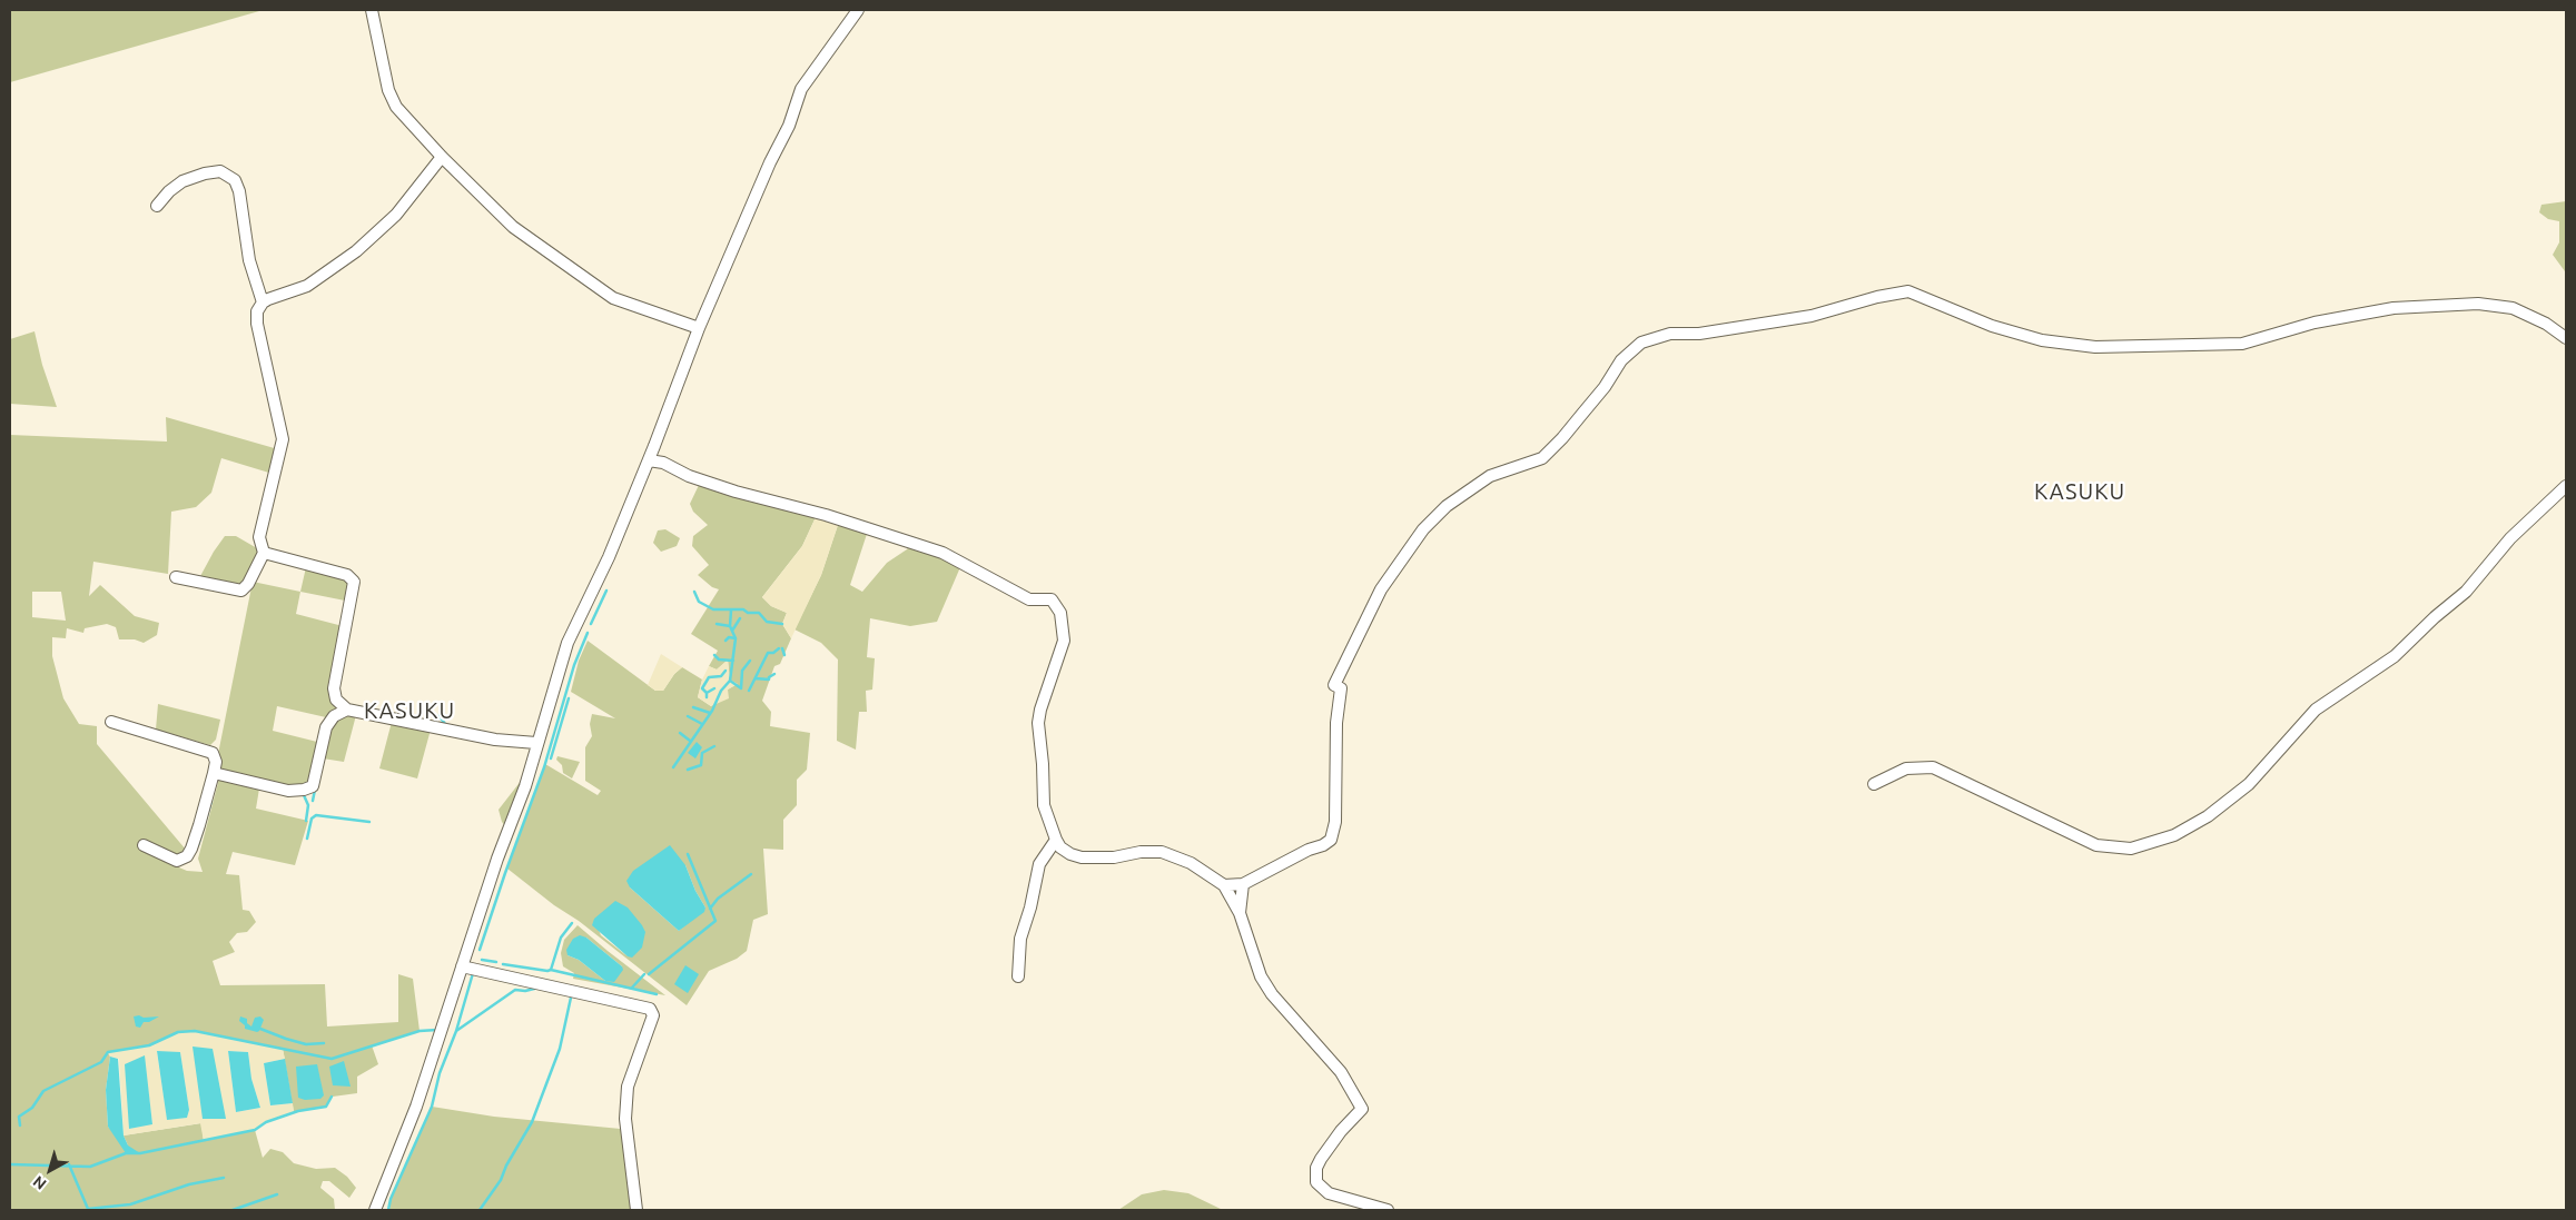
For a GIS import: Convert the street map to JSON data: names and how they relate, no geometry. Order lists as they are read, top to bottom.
{
  "districts": ["KASUKU", "KASUKU"],
  "north": "bottom left"
}
